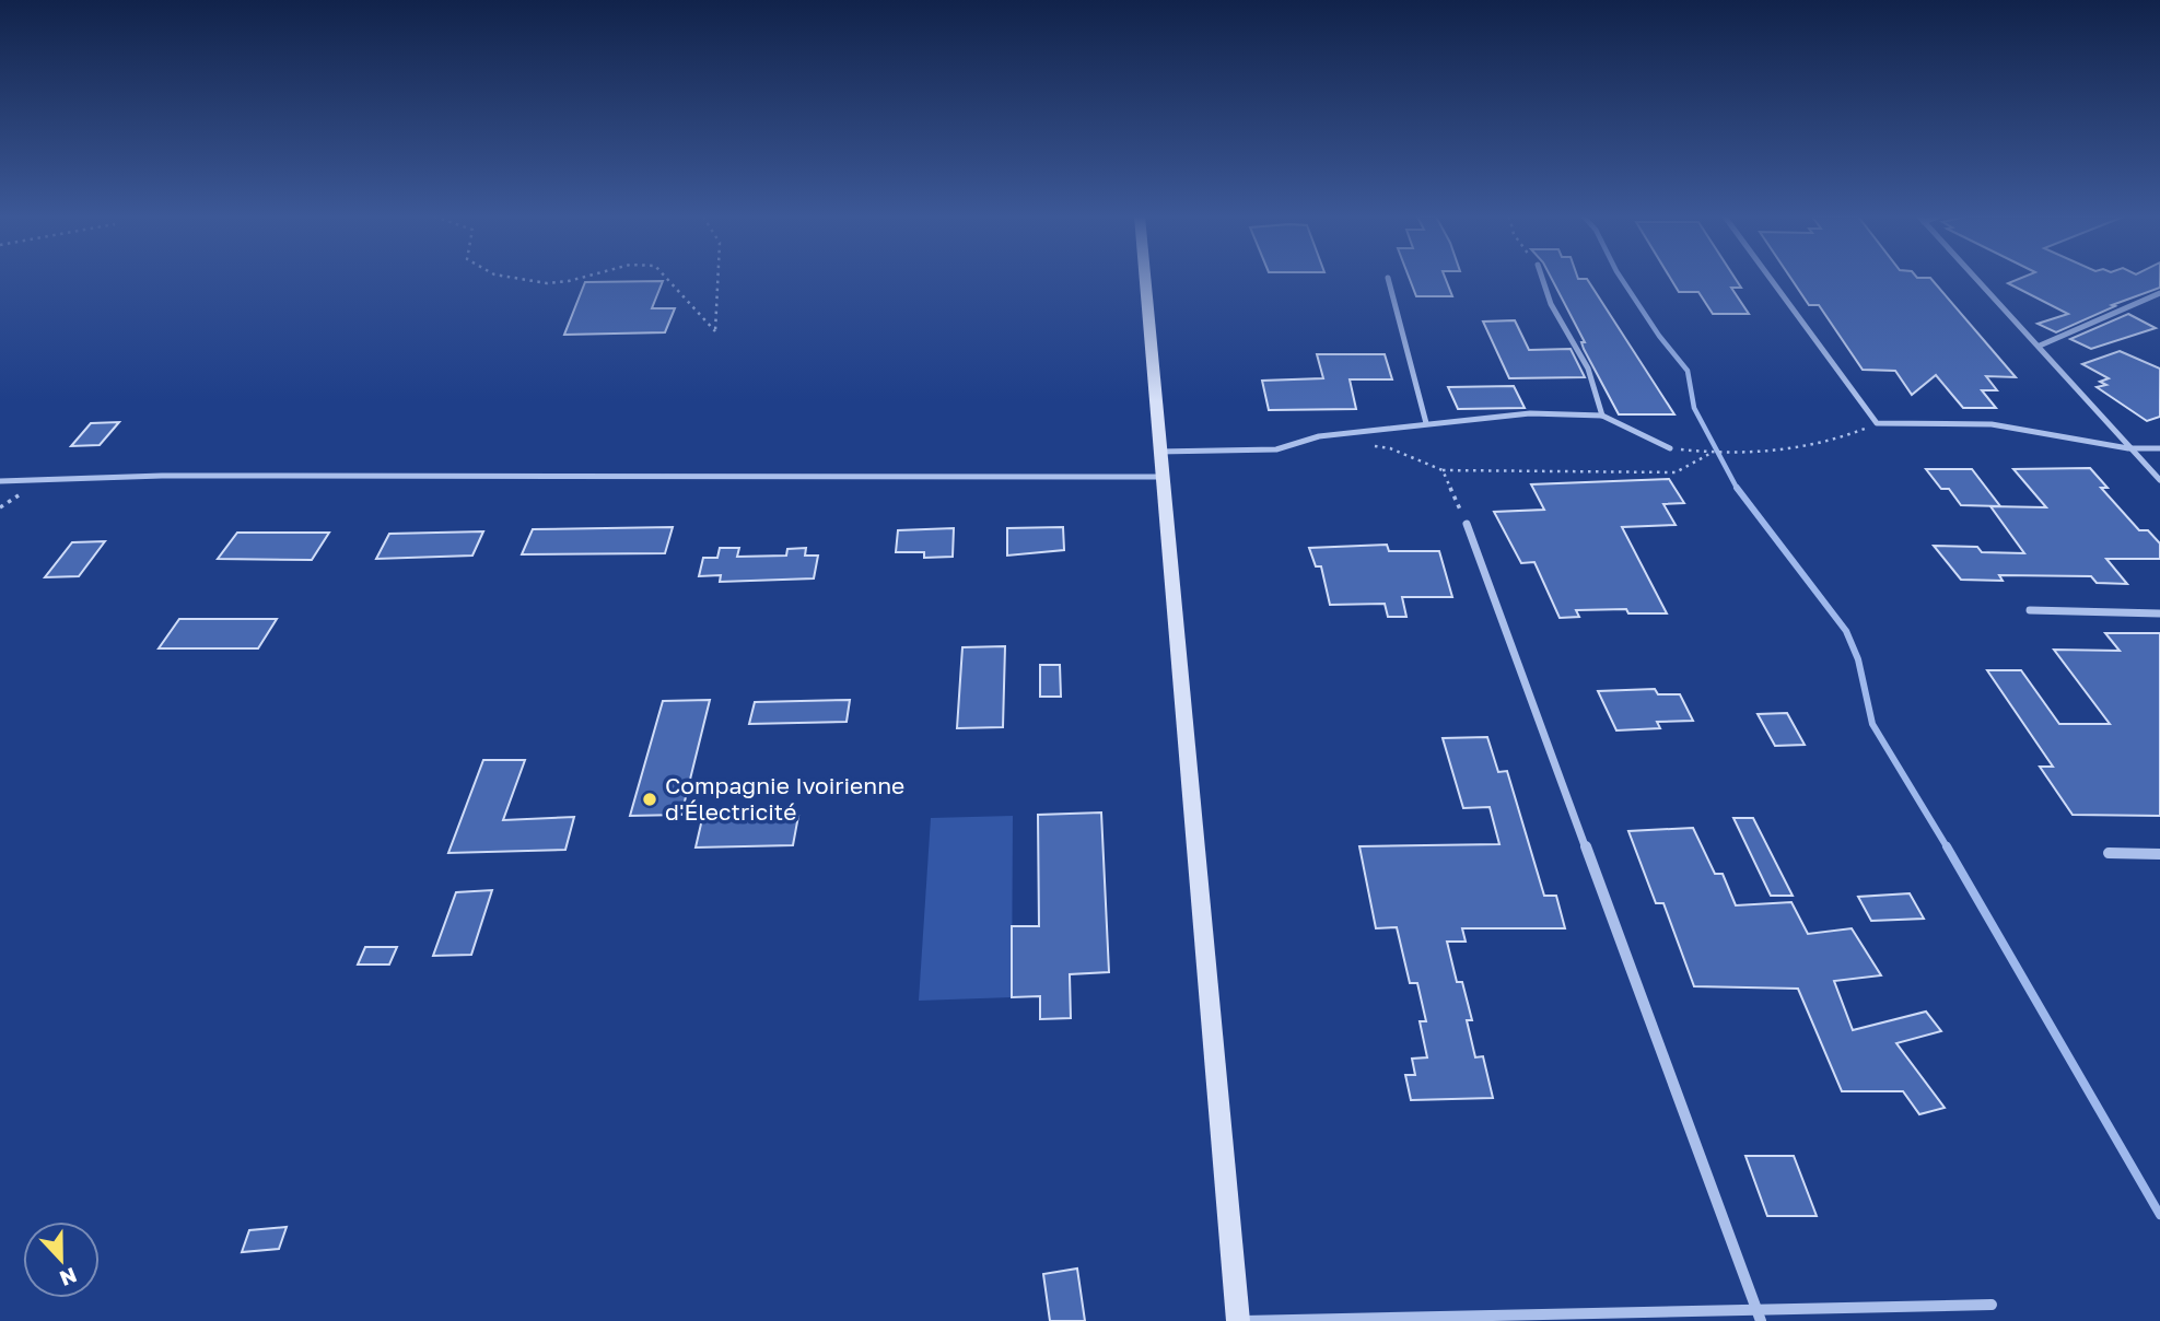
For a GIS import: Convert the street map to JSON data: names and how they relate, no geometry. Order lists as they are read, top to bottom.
{
  "places": ["Compagnie Ivoirienne d'Électricité"],
  "north": "bottom"
}
